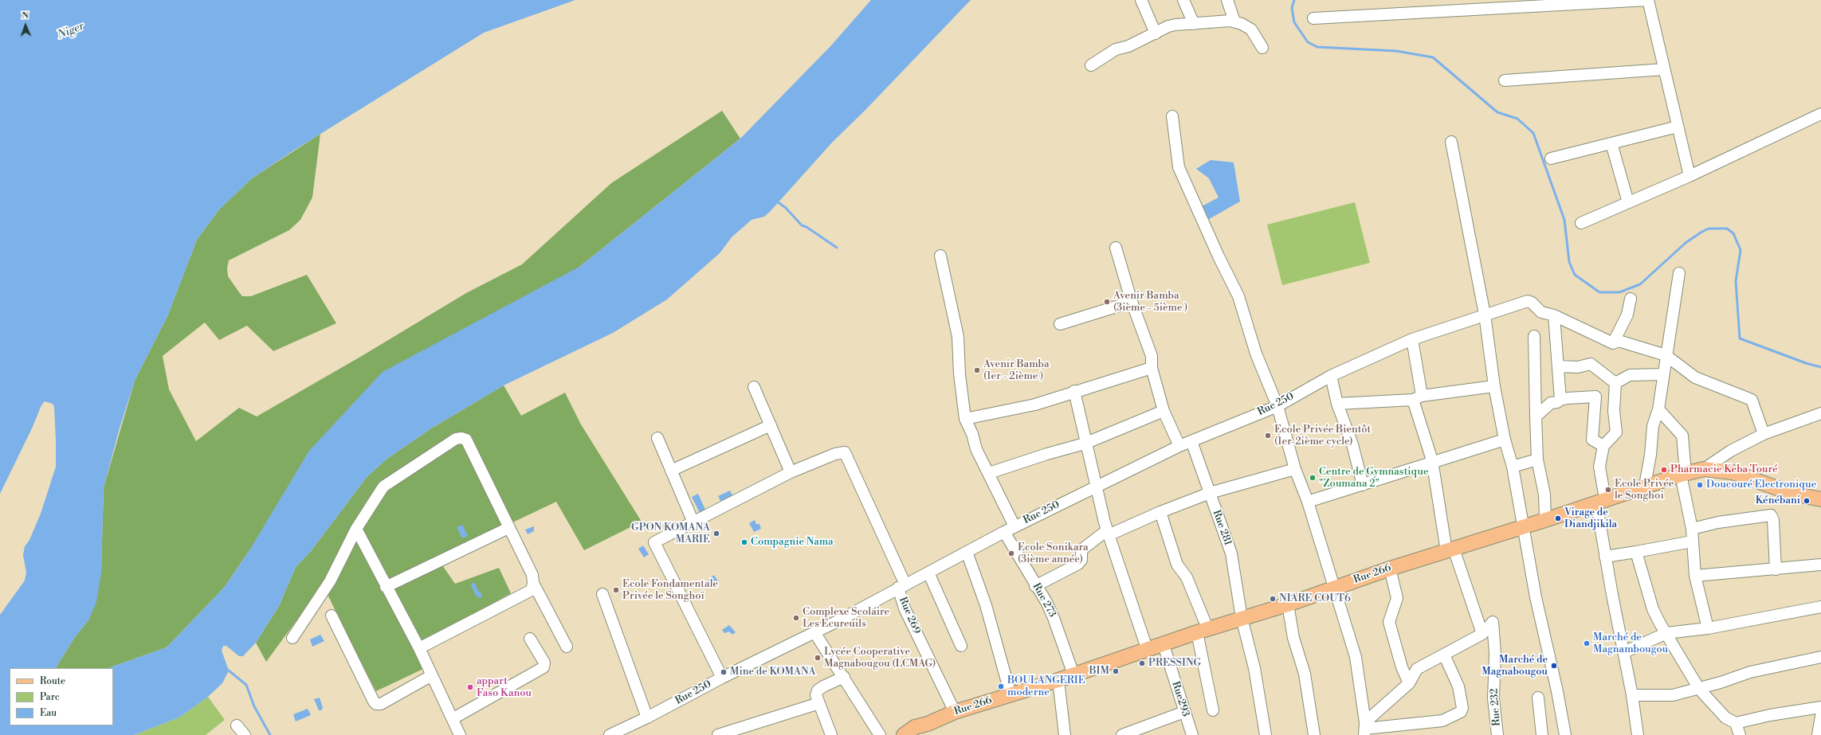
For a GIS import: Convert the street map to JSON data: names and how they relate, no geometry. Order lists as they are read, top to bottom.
{
  "streets": {
    "main road": ["Rue 266"],
    "street": [
      "Rue 250",
      "Rue 281",
      "Rue 273",
      "Rue 269",
      "Rue293",
      "Rue 232"
    ]
  },
  "crossings": [
    ["Rue 250", "Rue 281"],
    ["Rue 250", "Rue 273"],
    ["Rue 250", "Rue 269"],
    ["Rue 281", "Rue 266"],
    ["Rue 266", "Rue 273"],
    ["Rue 266", "Rue 269"],
    ["Rue 266", "Rue293"]
  ],
  "water": ["Niger"],
  "places": [
    "Avenir Bamba (3ième - 5ième )",
    "Avenir Bamba (1er - 2ième )",
    "Ecole Privée Bientôt (1er-2ième cycle)",
    "Pharmacie Keba Touré",
    "Centre de Gymnastique \"Zoumana 2\"",
    "Doucouré Electronique",
    "Ecole Privée le Songhoi",
    "Kénébani",
    "Virage de Diandjikila",
    "GPON KOMANA MARIE",
    "Compagnie Nama",
    "Ecole Sonikara (3ième année)",
    "Ecole Fondamentale Privée le Songhoï",
    "NIARE COUT6",
    "Complexe Scolaire Les Ecureuils",
    "Marché de Magnambougou",
    "Lycée Cooperative Magnabougou (LCMAG)",
    "PRESSING",
    "Marché de Magnabougou",
    "BIM",
    "Mine de KOMANA",
    "BOULANGERIE moderne",
    "appart Faso Kanou"
  ],
  "legend": ["Route", "Parc", "Eau"],
  "north": "top"
}
